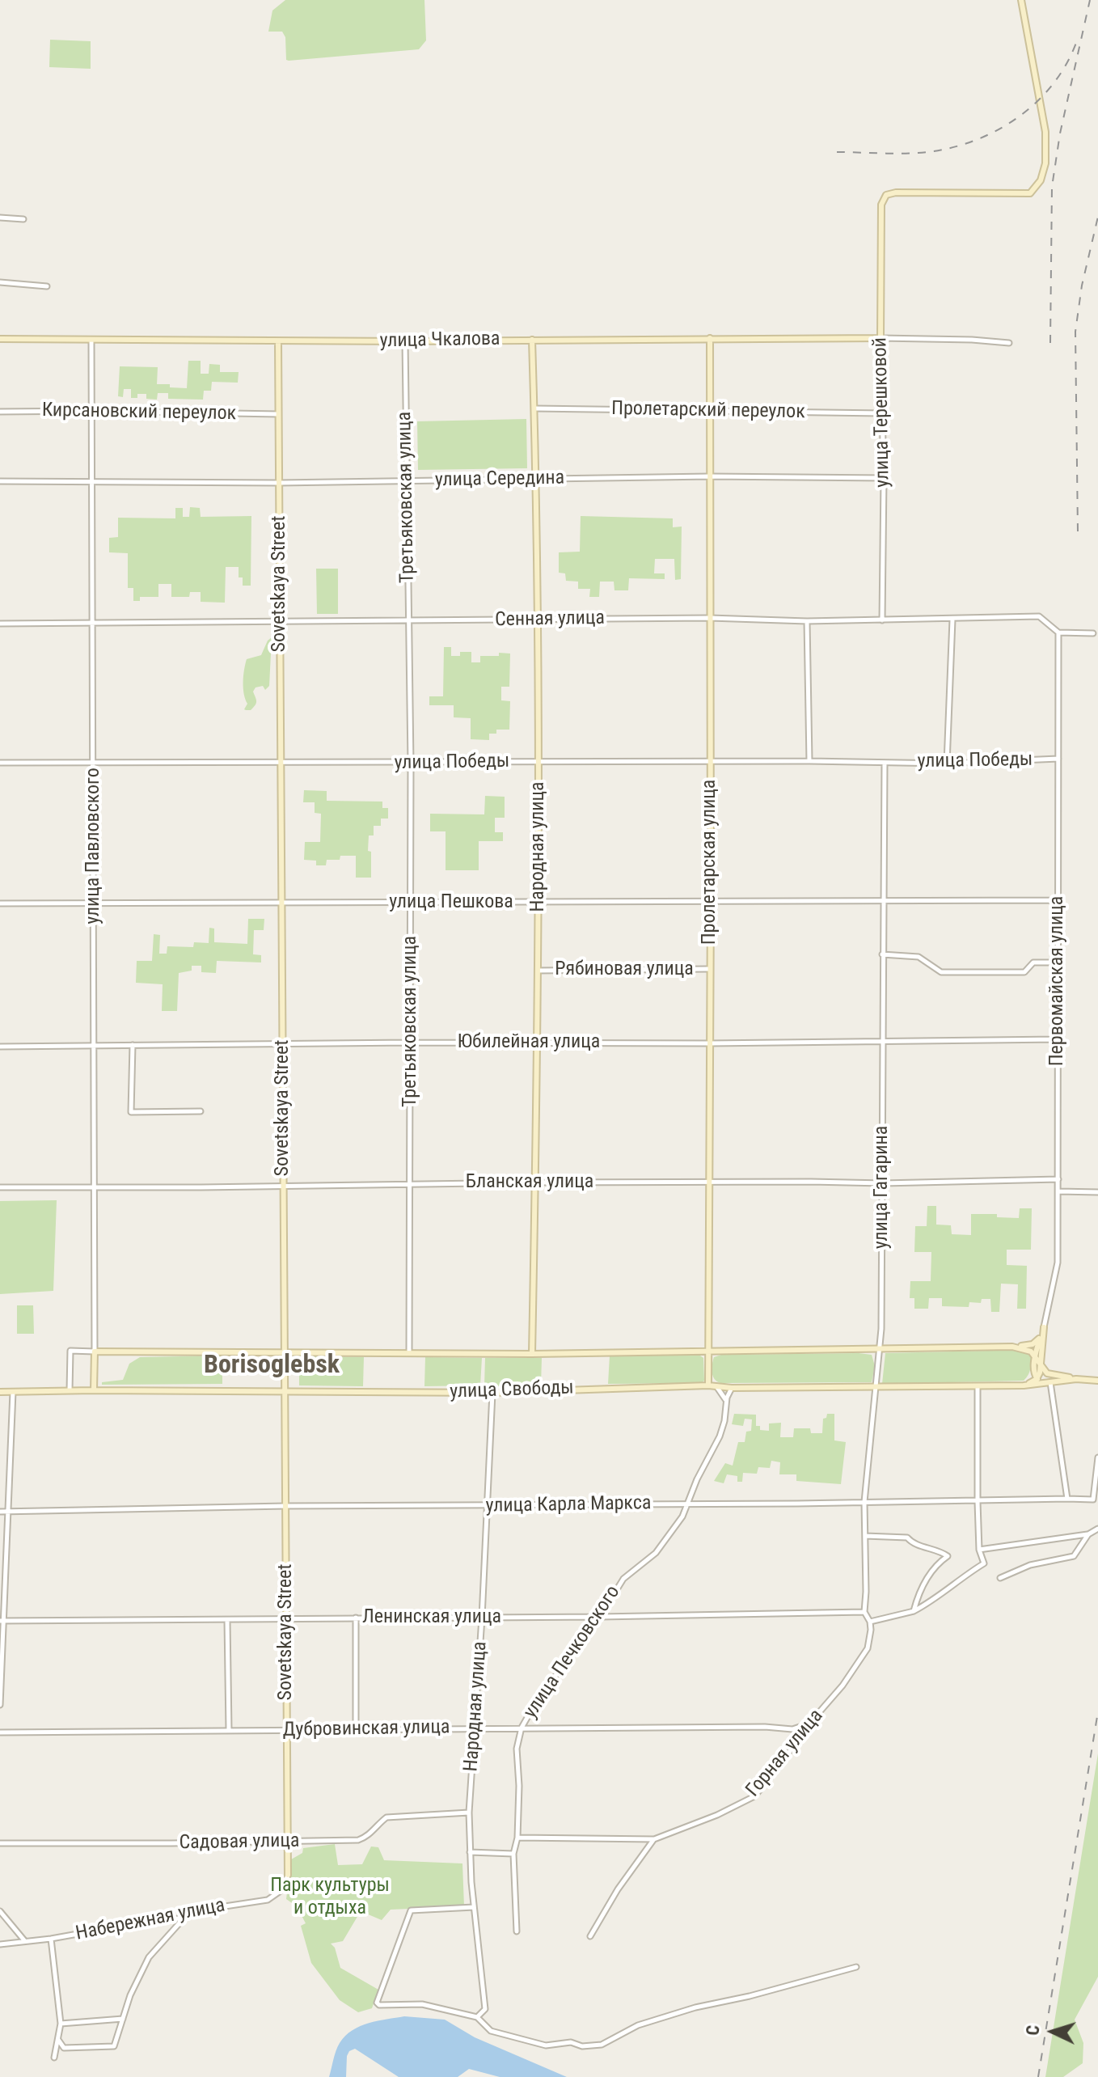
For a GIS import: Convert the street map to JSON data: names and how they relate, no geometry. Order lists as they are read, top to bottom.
{
  "streets": {
    "street": [
      "улица Чкалова",
      "Пролетарский переулок",
      "Кирсановский переулок",
      "улица Терешковой",
      "улица Середина",
      "Третьяковская улица",
      "Sovetskaya Street",
      "Сенная улица",
      "улица Победы",
      "улица Павловского",
      "Народная улица",
      "Пролетарская улица",
      "улица Пешкова",
      "Рябиновая улица",
      "Первомайская улица",
      "Юбилейная улица",
      "Бланская улица",
      "улица Гагарина",
      "улица Свободы",
      "улица Карла Маркса",
      "Ленинская улица",
      "улица Печковского",
      "Дубровинская улица",
      "Горная улица",
      "Садовая улица",
      "Набережная улица"
    ]
  },
  "crossings": [
    ["улица Чкалова", "улица Терешковой"],
    ["улица Чкалова", "Третьяковская улица"],
    ["улица Чкалова", "Sovetskaya Street"],
    ["улица Чкалова", "улица Павловского"],
    ["улица Чкалова", "Народная улица"],
    ["улица Чкалова", "Пролетарская улица"],
    ["Пролетарский переулок", "улица Терешковой"],
    ["Пролетарский переулок", "Народная улица"],
    ["Пролетарский переулок", "Пролетарская улица"],
    ["Кирсановский переулок", "Sovetskaya Street"],
    ["Кирсановский переулок", "улица Павловского"],
    ["улица Терешковой", "улица Середина"],
    ["улица Терешковой", "Сенная улица"],
    ["улица Середина", "Третьяковская улица"],
    ["улица Середина", "Sovetskaya Street"],
    ["улица Середина", "улица Павловского"],
    ["улица Середина", "Народная улица"],
    ["улица Середина", "Пролетарская улица"],
    ["Третьяковская улица", "Сенная улица"],
    ["Третьяковская улица", "улица Победы"],
    ["Третьяковская улица", "улица Пешкова"],
    ["Третьяковская улица", "Юбилейная улица"],
    ["Третьяковская улица", "Бланская улица"],
    ["Третьяковская улица", "улица Свободы"],
    ["Sovetskaya Street", "Сенная улица"],
    ["Sovetskaya Street", "улица Победы"],
    ["Sovetskaya Street", "улица Пешкова"],
    ["Sovetskaya Street", "Юбилейная улица"],
    ["Sovetskaya Street", "Бланская улица"],
    ["Sovetskaya Street", "улица Свободы"],
    ["Sovetskaya Street", "улица Карла Маркса"],
    ["Sovetskaya Street", "Ленинская улица"],
    ["Sovetskaya Street", "Дубровинская улица"],
    ["Sovetskaya Street", "Садовая улица"],
    ["Sovetskaya Street", "Набережная улица"],
    ["Сенная улица", "улица Павловского"],
    ["Сенная улица", "Народная улица"],
    ["Сенная улица", "Пролетарская улица"],
    ["Сенная улица", "Первомайская улица"],
    ["улица Победы", "улица Павловского"],
    ["улица Победы", "Народная улица"],
    ["улица Победы", "Пролетарская улица"],
    ["улица Победы", "Первомайская улица"],
    ["улица Победы", "улица Гагарина"],
    ["улица Павловского", "улица Пешкова"],
    ["улица Павловского", "Юбилейная улица"],
    ["улица Павловского", "Бланская улица"],
    ["улица Павловского", "улица Свободы"],
    ["Народная улица", "улица Пешкова"],
    ["Народная улица", "Рябиновая улица"],
    ["Народная улица", "Юбилейная улица"],
    ["Народная улица", "Бланская улица"],
    ["Народная улица", "улица Свободы"],
    ["Народная улица", "улица Карла Маркса"],
    ["Народная улица", "Ленинская улица"],
    ["Народная улица", "Дубровинская улица"],
    ["Народная улица", "Садовая улица"],
    ["Пролетарская улица", "улица Пешкова"],
    ["Пролетарская улица", "Рябиновая улица"],
    ["Пролетарская улица", "Юбилейная улица"],
    ["Пролетарская улица", "Бланская улица"],
    ["Пролетарская улица", "улица Свободы"],
    ["улица Пешкова", "Первомайская улица"],
    ["улица Пешкова", "улица Гагарина"],
    ["Первомайская улица", "Юбилейная улица"],
    ["Первомайская улица", "Бланская улица"],
    ["Юбилейная улица", "улица Гагарина"],
    ["Бланская улица", "улица Гагарина"],
    ["улица Гагарина", "улица Свободы"],
    ["улица Гагарина", "улица Карла Маркса"],
    ["улица Гагарина", "Ленинская улица"],
    ["улица Свободы", "улица Печковского"],
    ["улица Карла Маркса", "улица Печковского"],
    ["Ленинская улица", "улица Печковского"],
    ["улица Печковского", "Дубровинская улица"],
    ["Дубровинская улица", "Горная улица"]
  ],
  "districts": ["Borisoglebsk"],
  "parks": ["Парк культуры и отдыха"],
  "north": "left"
}
